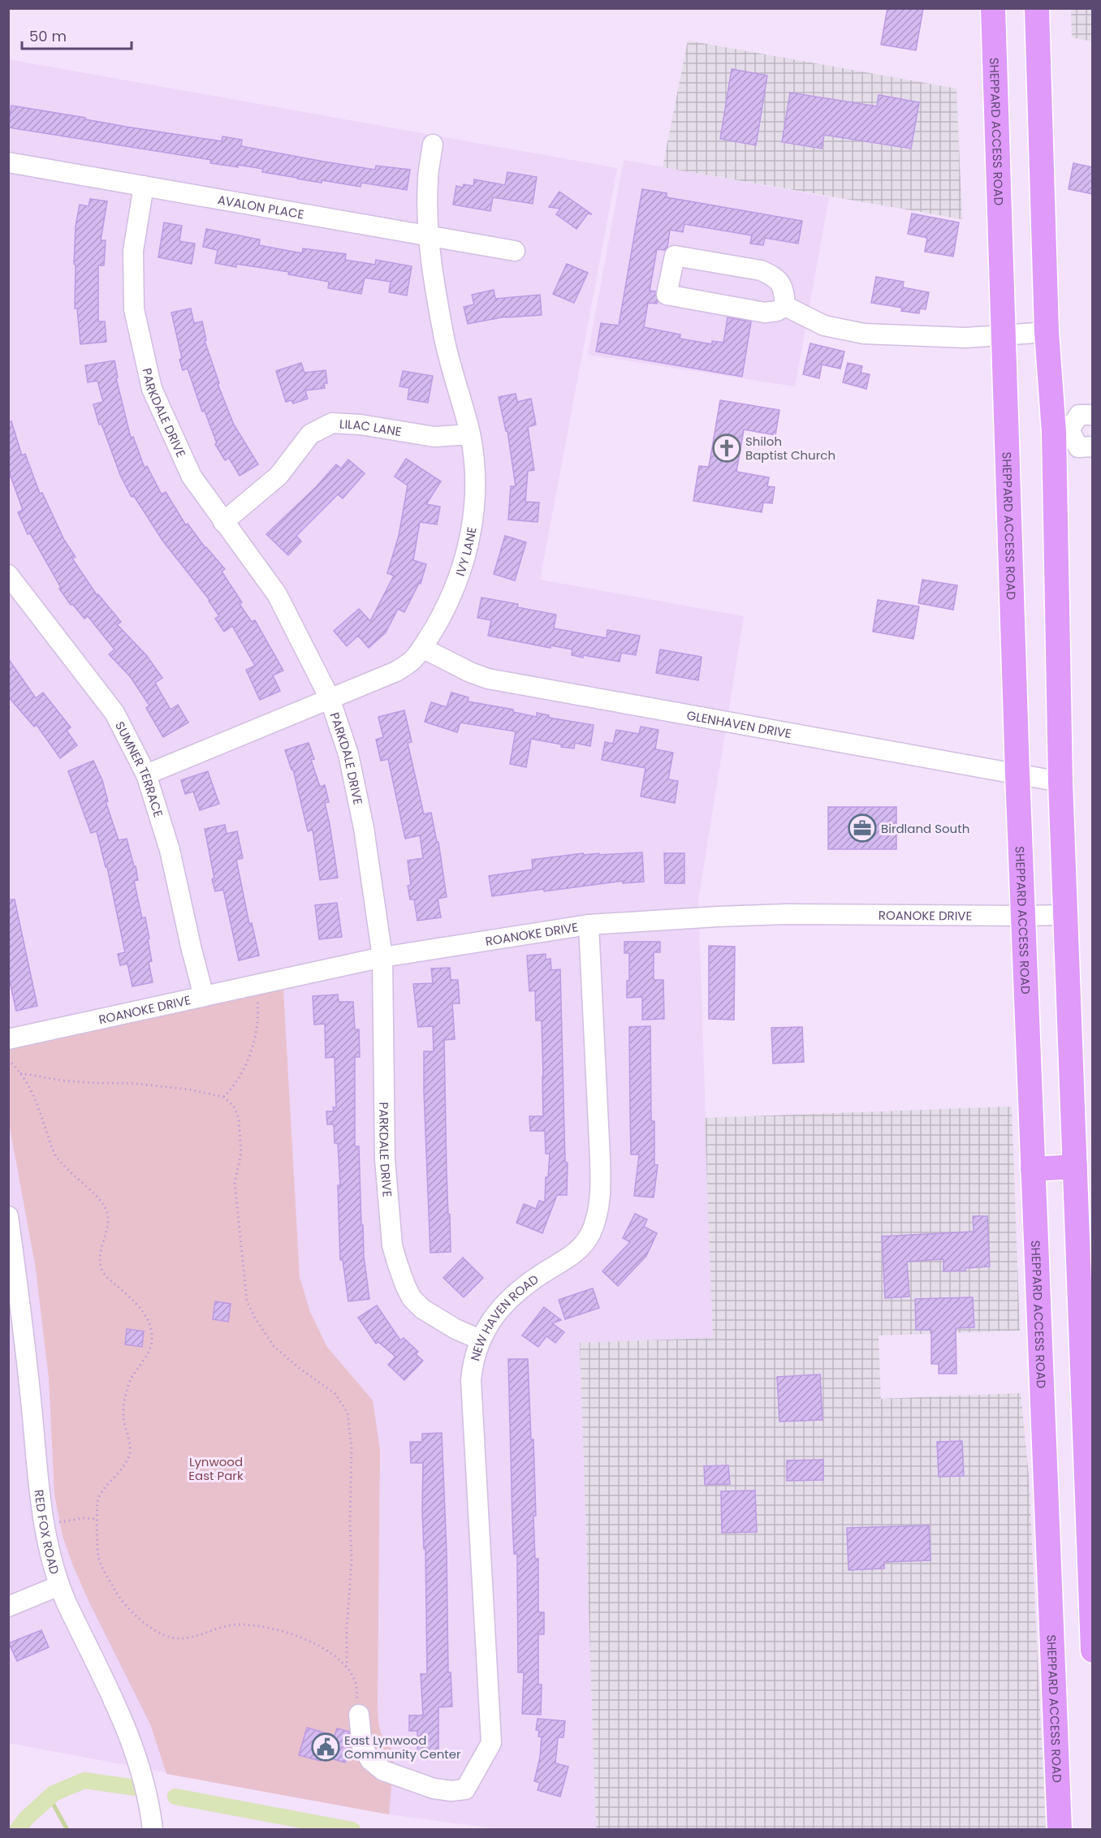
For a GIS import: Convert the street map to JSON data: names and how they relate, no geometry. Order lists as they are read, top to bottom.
{
  "streets": {
    "main road": ["SHEPPARD ACCESS ROAD"],
    "street": [
      "AVALON PLACE",
      "PARKDALE DRIVE",
      "LILAC LANE",
      "IVY LANE",
      "GLENHAVEN DRIVE",
      "SUMNER TERRACE",
      "ROANOKE DRIVE",
      "NEW HAVEN ROAD",
      "RED FOX ROAD"
    ]
  },
  "crossings": [
    ["SHEPPARD ACCESS ROAD", "GLENHAVEN DRIVE"],
    ["SHEPPARD ACCESS ROAD", "ROANOKE DRIVE"],
    ["AVALON PLACE", "PARKDALE DRIVE"],
    ["AVALON PLACE", "IVY LANE"],
    ["PARKDALE DRIVE", "LILAC LANE"],
    ["PARKDALE DRIVE", "IVY LANE"],
    ["PARKDALE DRIVE", "ROANOKE DRIVE"],
    ["PARKDALE DRIVE", "NEW HAVEN ROAD"],
    ["LILAC LANE", "IVY LANE"],
    ["IVY LANE", "GLENHAVEN DRIVE"],
    ["IVY LANE", "SUMNER TERRACE"],
    ["SUMNER TERRACE", "ROANOKE DRIVE"],
    ["ROANOKE DRIVE", "NEW HAVEN ROAD"]
  ],
  "parks": ["Lynwood East Park"],
  "places": {
    "church": ["Shiloh Baptist Church"],
    "office": ["Birdland South"],
    "public building": ["East Lynwood Community Center"]
  },
  "scale_bar": "50 m"
}
